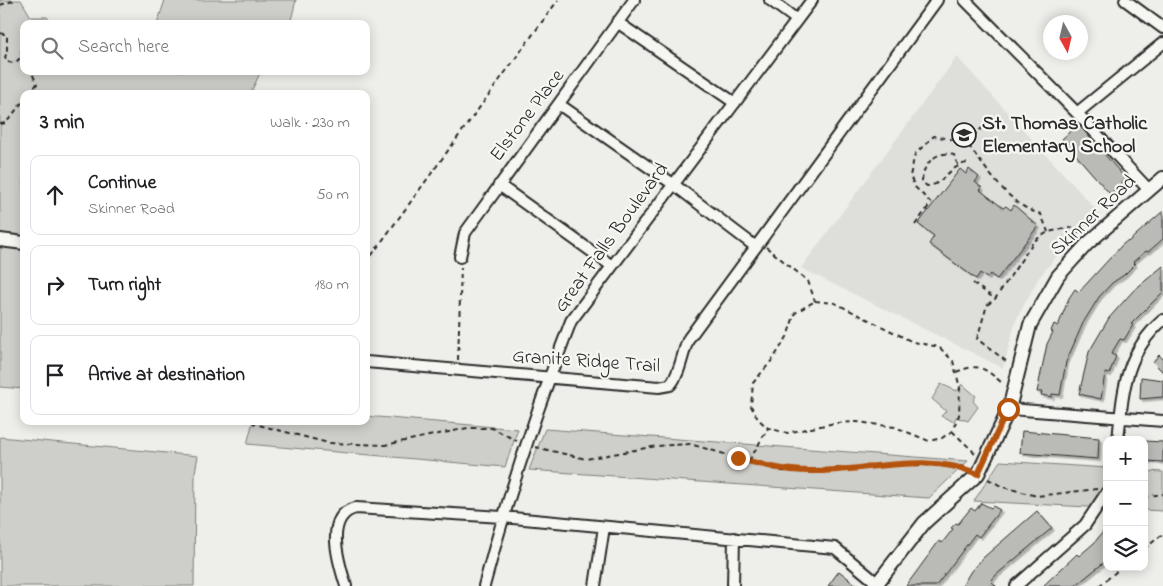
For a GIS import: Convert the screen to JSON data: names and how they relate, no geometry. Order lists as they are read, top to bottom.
{
  "streets": {
    "street": [
      "Elstone Place",
      "Skinner Road",
      "Great Falls Boulevard",
      "Granite Ridge Trail"
    ]
  },
  "crossings": [
    ["Great Falls Boulevard", "Granite Ridge Trail"]
  ],
  "places": {
    "school or university": ["St. Thomas Catholic Elementary School"]
  },
  "north": "bottom",
  "page": {
    "search": "Search here",
    "heading": ["3 min", "Walk · 230 m"],
    "list": [
      ["Continue", "Skinner Road", "50 m"],
      ["Turn right", "180 m"],
      "Arrive at destination"
    ],
    "map_buttons": ["+", "−"]
  }
}
